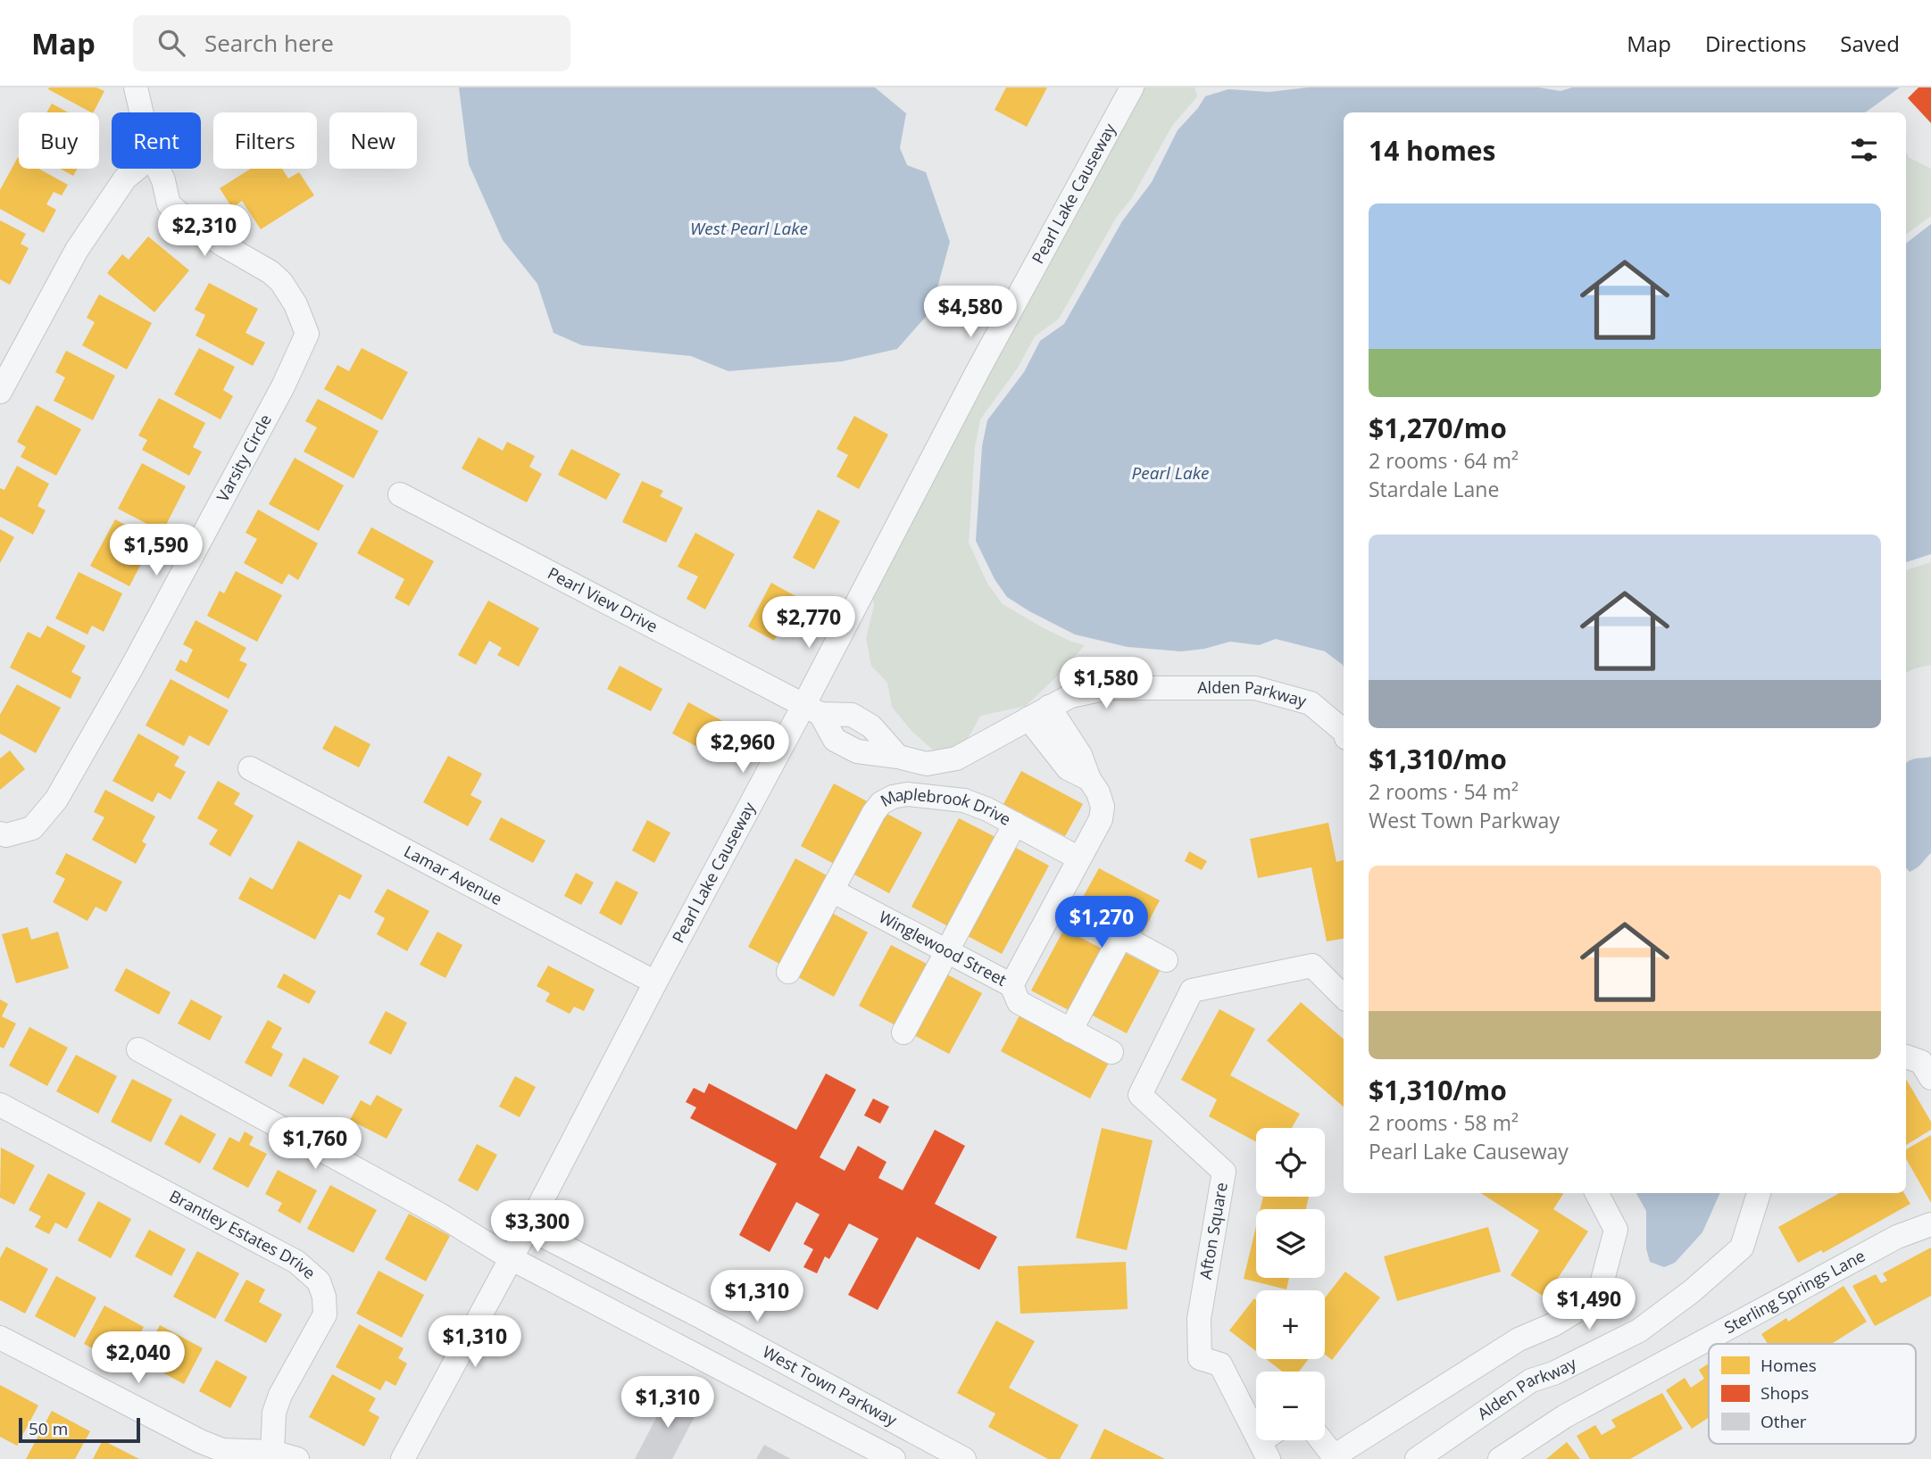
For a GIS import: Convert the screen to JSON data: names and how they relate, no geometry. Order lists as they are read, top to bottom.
{
  "streets": {
    "street": [
      "Pearl Lake Causeway",
      "Varsity Circle",
      "Pearl View Drive",
      "Alden Parkway",
      "Maplebrook Drive",
      "Lamar Avenue",
      "Winglewood Street",
      "Afton Square",
      "Brantley Estates Drive",
      "Sterling Springs Lane",
      "West Town Parkway"
    ]
  },
  "crossings": [
    ["Pearl Lake Causeway", "Pearl View Drive"],
    ["Pearl Lake Causeway", "Alden Parkway"],
    ["Pearl Lake Causeway", "Lamar Avenue"],
    ["Pearl Lake Causeway", "West Town Parkway"],
    ["Pearl View Drive", "Alden Parkway"],
    ["Maplebrook Drive", "Winglewood Street"]
  ],
  "water": ["West Pearl Lake", "Pearl Lake"],
  "legend": ["Homes", "Shops", "Other"],
  "scale_bar": "50 m",
  "page": {
    "header": "Map",
    "search": "Search here",
    "nav": ["Map", "Directions", "Saved"],
    "chip": [
      "Buy",
      "Rent",
      "Filters",
      "New"
    ],
    "heading": "14 homes",
    "list": [
      {
        "name": "$1,270/mo",
        "note": "2 rooms · 64 m² · Stardale Lane"
      },
      {
        "name": "$1,310/mo",
        "note": "2 rooms · 54 m² · West Town Parkway"
      },
      {
        "name": "$1,310/mo",
        "note": "2 rooms · 58 m² · Pearl Lake Causeway"
      }
    ],
    "price": [
      "$2,310",
      "$4,580",
      "$1,590",
      "$2,770",
      "$1,580",
      "$2,960",
      "$1,270",
      "$1,760",
      "$3,300",
      "$1,310",
      "$1,490",
      "$1,310",
      "$2,040",
      "$1,310"
    ],
    "map_buttons": ["+", "−"],
    "scale": "50 m"
  }
}
